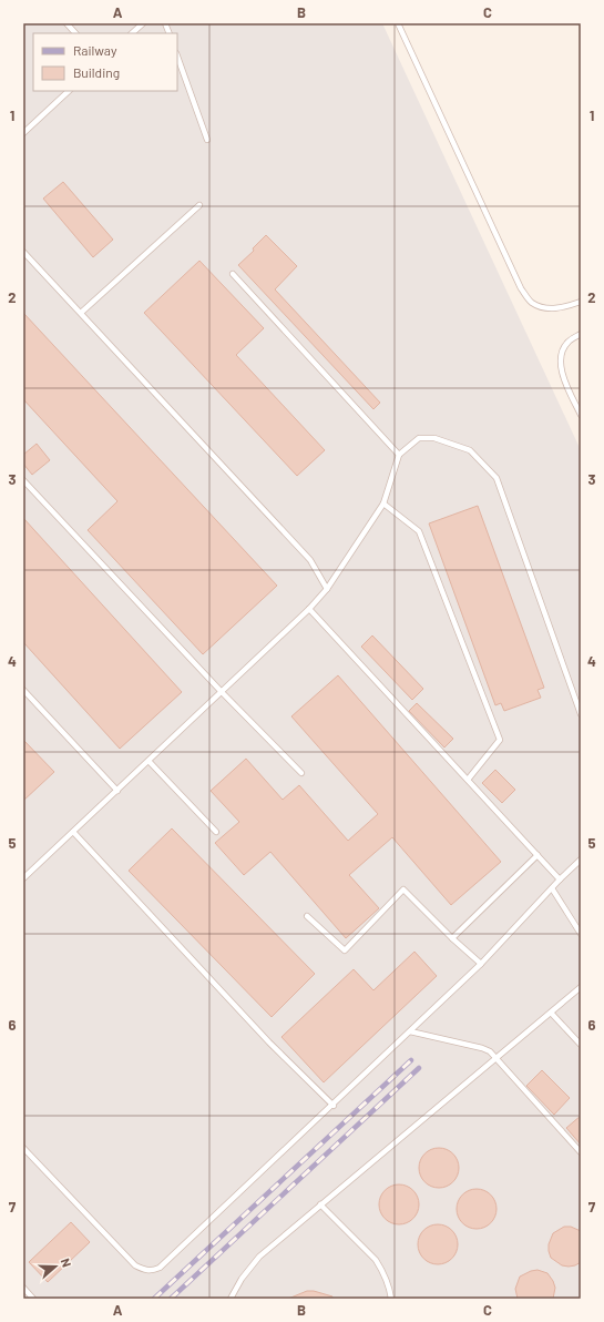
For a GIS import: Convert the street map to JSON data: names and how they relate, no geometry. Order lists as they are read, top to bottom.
{
  "legend": ["Railway", "Building"],
  "north": "right",
  "grid": {
    "columns": ["A", "B", "C"],
    "rows": [
      "1",
      "2",
      "3",
      "4",
      "5",
      "6",
      "7"
    ]
  }
}
